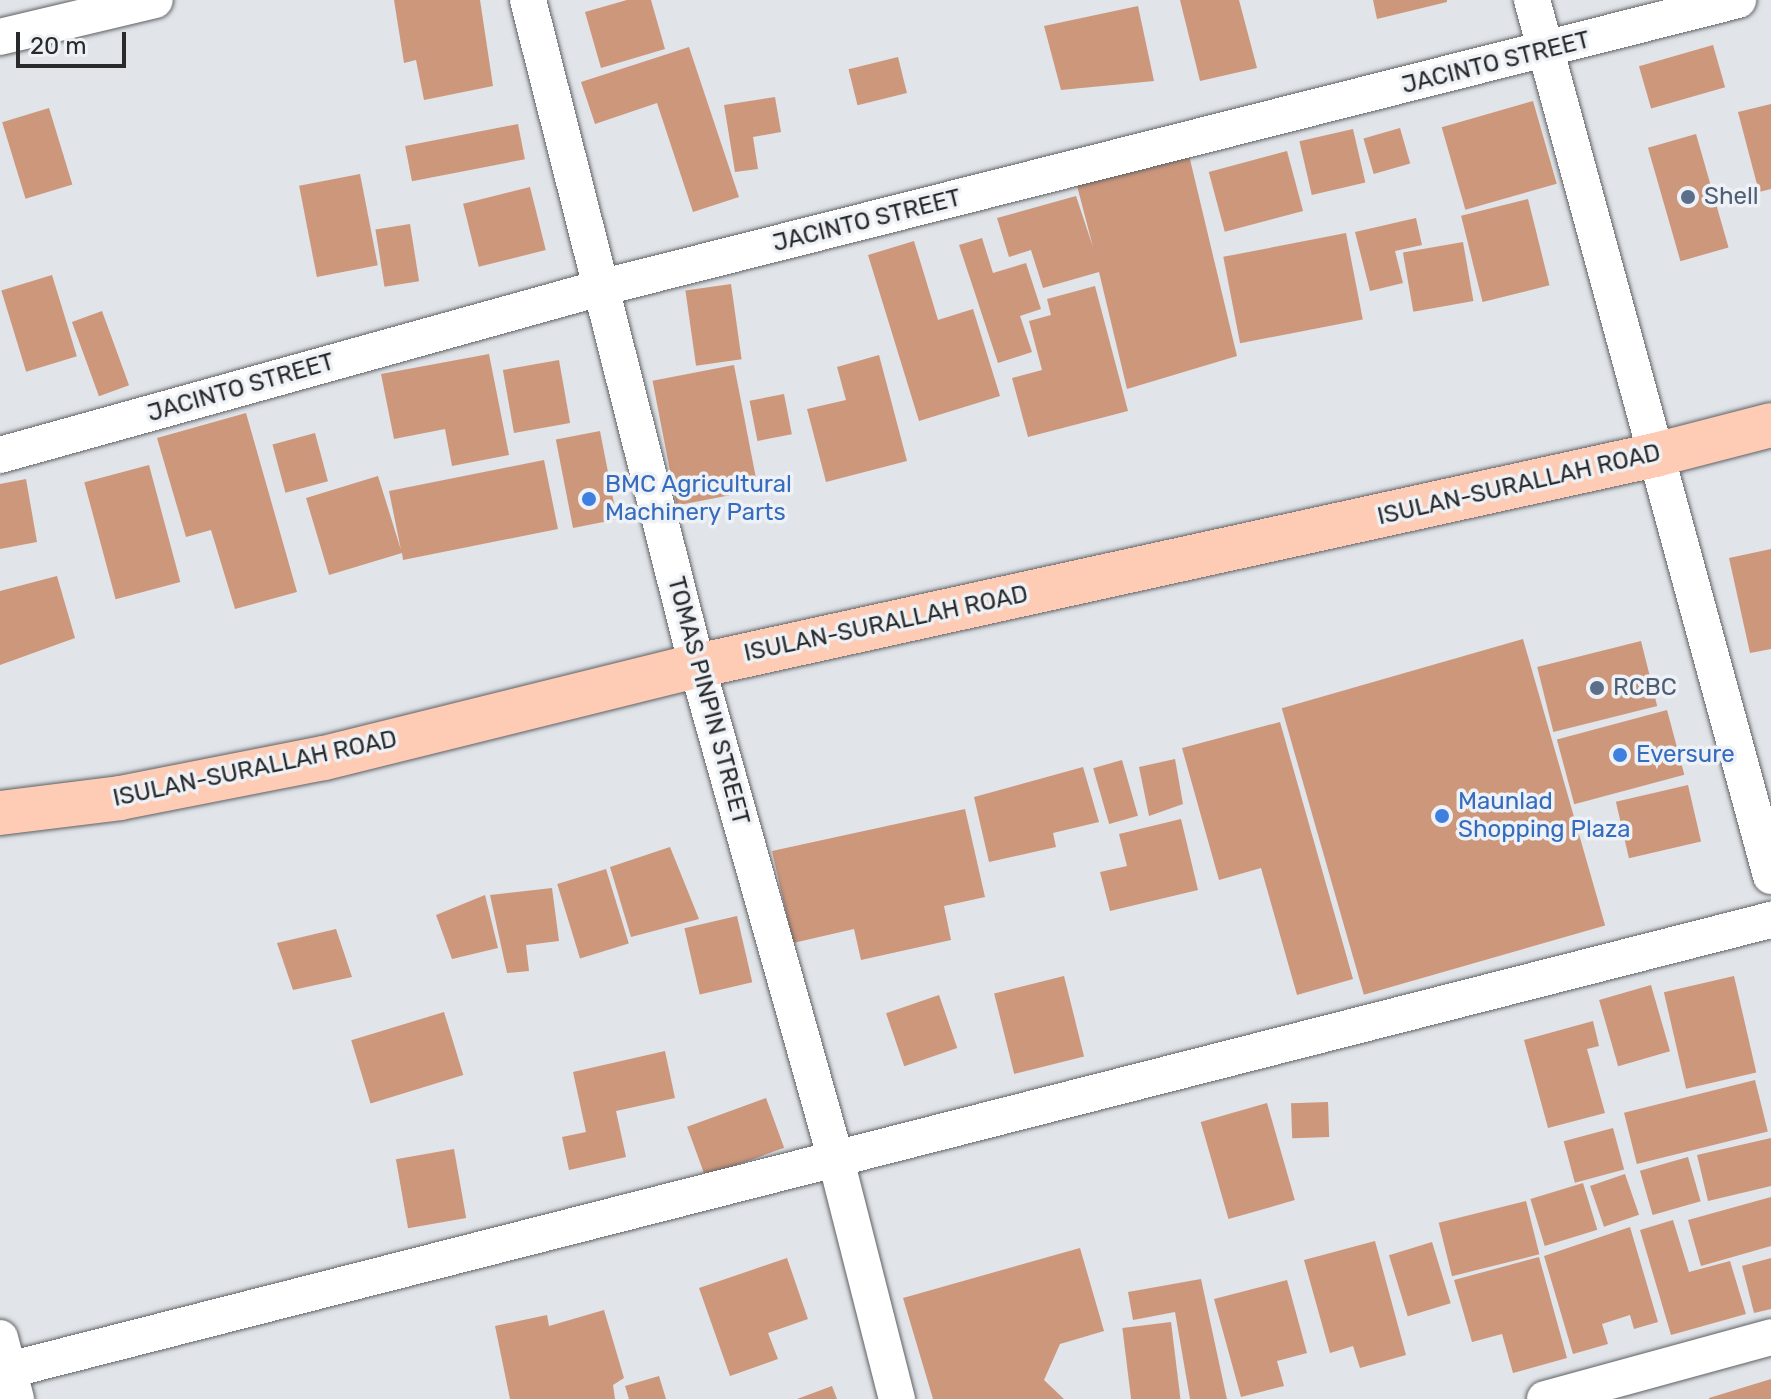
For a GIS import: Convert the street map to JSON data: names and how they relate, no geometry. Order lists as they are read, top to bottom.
{
  "streets": {
    "highway": ["ISULAN-SURALLAH ROAD"],
    "street": ["JACINTO STREET", "TOMAS PINPIN STREET"]
  },
  "crossings": [
    ["JACINTO STREET", "TOMAS PINPIN STREET"],
    ["ISULAN-SURALLAH ROAD", "TOMAS PINPIN STREET"]
  ],
  "places": [
    "Shell",
    "BMC Agricultural Machinery Parts",
    "RCBC",
    "Eversure",
    "Maunlad Shopping Plaza"
  ],
  "scale_bar": "20 m"
}
